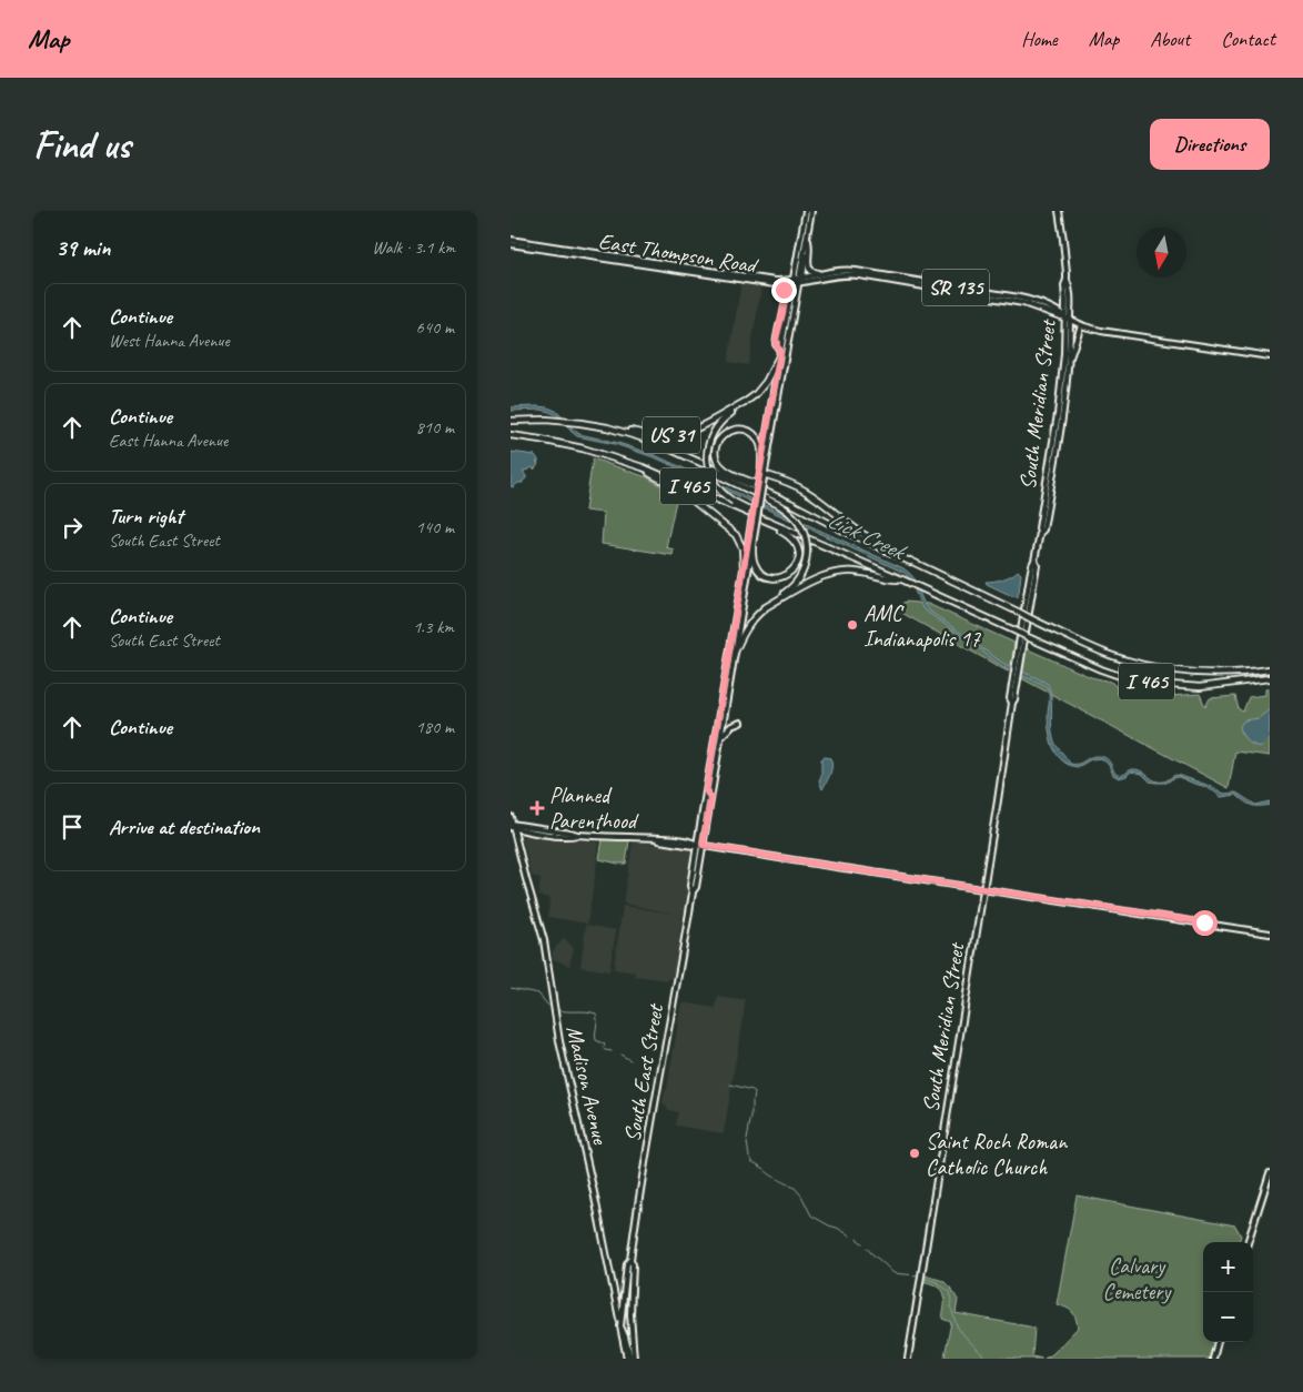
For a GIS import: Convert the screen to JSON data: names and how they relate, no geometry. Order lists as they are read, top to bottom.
{
  "streets": {
    "highway": ["US 31", "I 465"],
    "main road": [
      "East Thompson Road",
      "SR 135",
      "South Meridian Street",
      "South East Street",
      "Madison Avenue"
    ]
  },
  "crossings": [
    ["East Thompson Road", "South Meridian Street"],
    ["East Thompson Road", "South East Street"],
    ["US 31", "I 465"],
    ["US 31", "South East Street"],
    ["South East Street", "Madison Avenue"]
  ],
  "water": ["Lick Creek"],
  "parks": ["Calvary Cemetery"],
  "places": {
    "other": ["AMC Indianapolis 17", "Saint Roch Roman Catholic Church"],
    "health": ["Planned Parenthood"]
  },
  "north": "bottom",
  "page": {
    "header": "Map",
    "nav": [
      "Home",
      "Map",
      "About",
      "Contact"
    ],
    "buttons": "Directions",
    "title": "Find us",
    "heading": ["39 min", "Walk · 3.1 km"],
    "list": [
      ["Continue", "West Hanna Avenue", "640 m"],
      ["Continue", "East Hanna Avenue", "810 m"],
      ["Turn right", "South East Street", "140 m"],
      ["Continue", "South East Street", "1.3 km"],
      ["Continue", "180 m"],
      "Arrive at destination"
    ],
    "map_buttons": ["+", "−"]
  }
}
